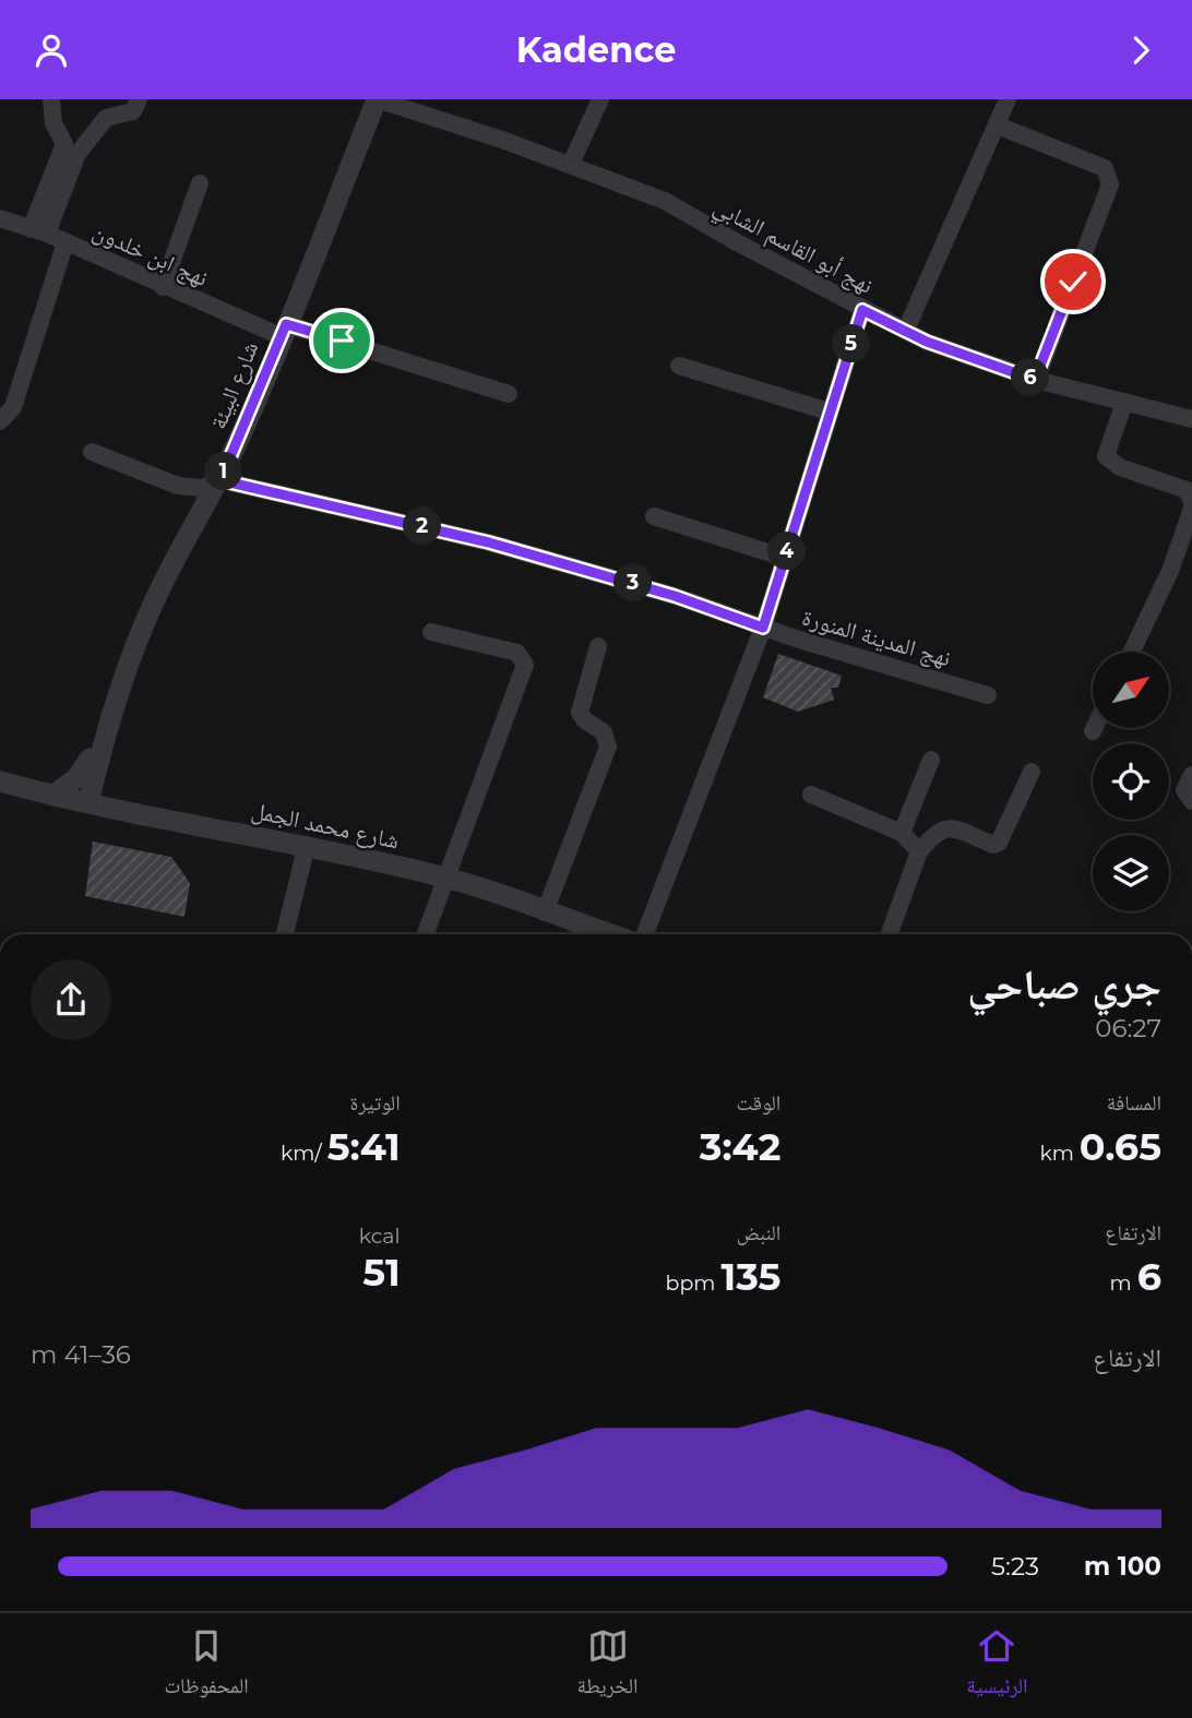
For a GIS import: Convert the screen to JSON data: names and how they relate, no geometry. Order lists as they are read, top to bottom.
{
  "streets": {
    "street": [
      "نهج أبو القاسم الشابي",
      "نهج ابن خلدون",
      "شارع البيئة",
      "نهج المدينة المنورة",
      "شارع محمد الجمل"
    ]
  },
  "crossings": [
    ["نهج أبو القاسم الشابي", "شارع البيئة"],
    ["نهج ابن خلدون", "شارع البيئة"],
    ["شارع البيئة", "نهج المدينة المنورة"],
    ["شارع البيئة", "شارع محمد الجمل"]
  ],
  "north": "top right",
  "page": {
    "header": "Kadence",
    "pins": [
      "5",
      "6",
      "1",
      "2",
      "4",
      "3"
    ],
    "heading": ["جري صباحي", "06:27"],
    "stats": [
      ["المسافة", "0.65 km"],
      ["الوقت", "3:42"],
      ["الوتيرة", "5:41 /km"],
      ["الارتفاع", "6 m"],
      ["النبض", "135 bpm"],
      ["kcal", "51"]
    ],
    "chart": ["الارتفاع", "36–41 m"],
    "list": [
      {
        "name": "100 m",
        "note": "5:23"
      }
    ],
    "tabs": ["الرئيسية", "الخريطة", "المحفوظات"]
  }
}
